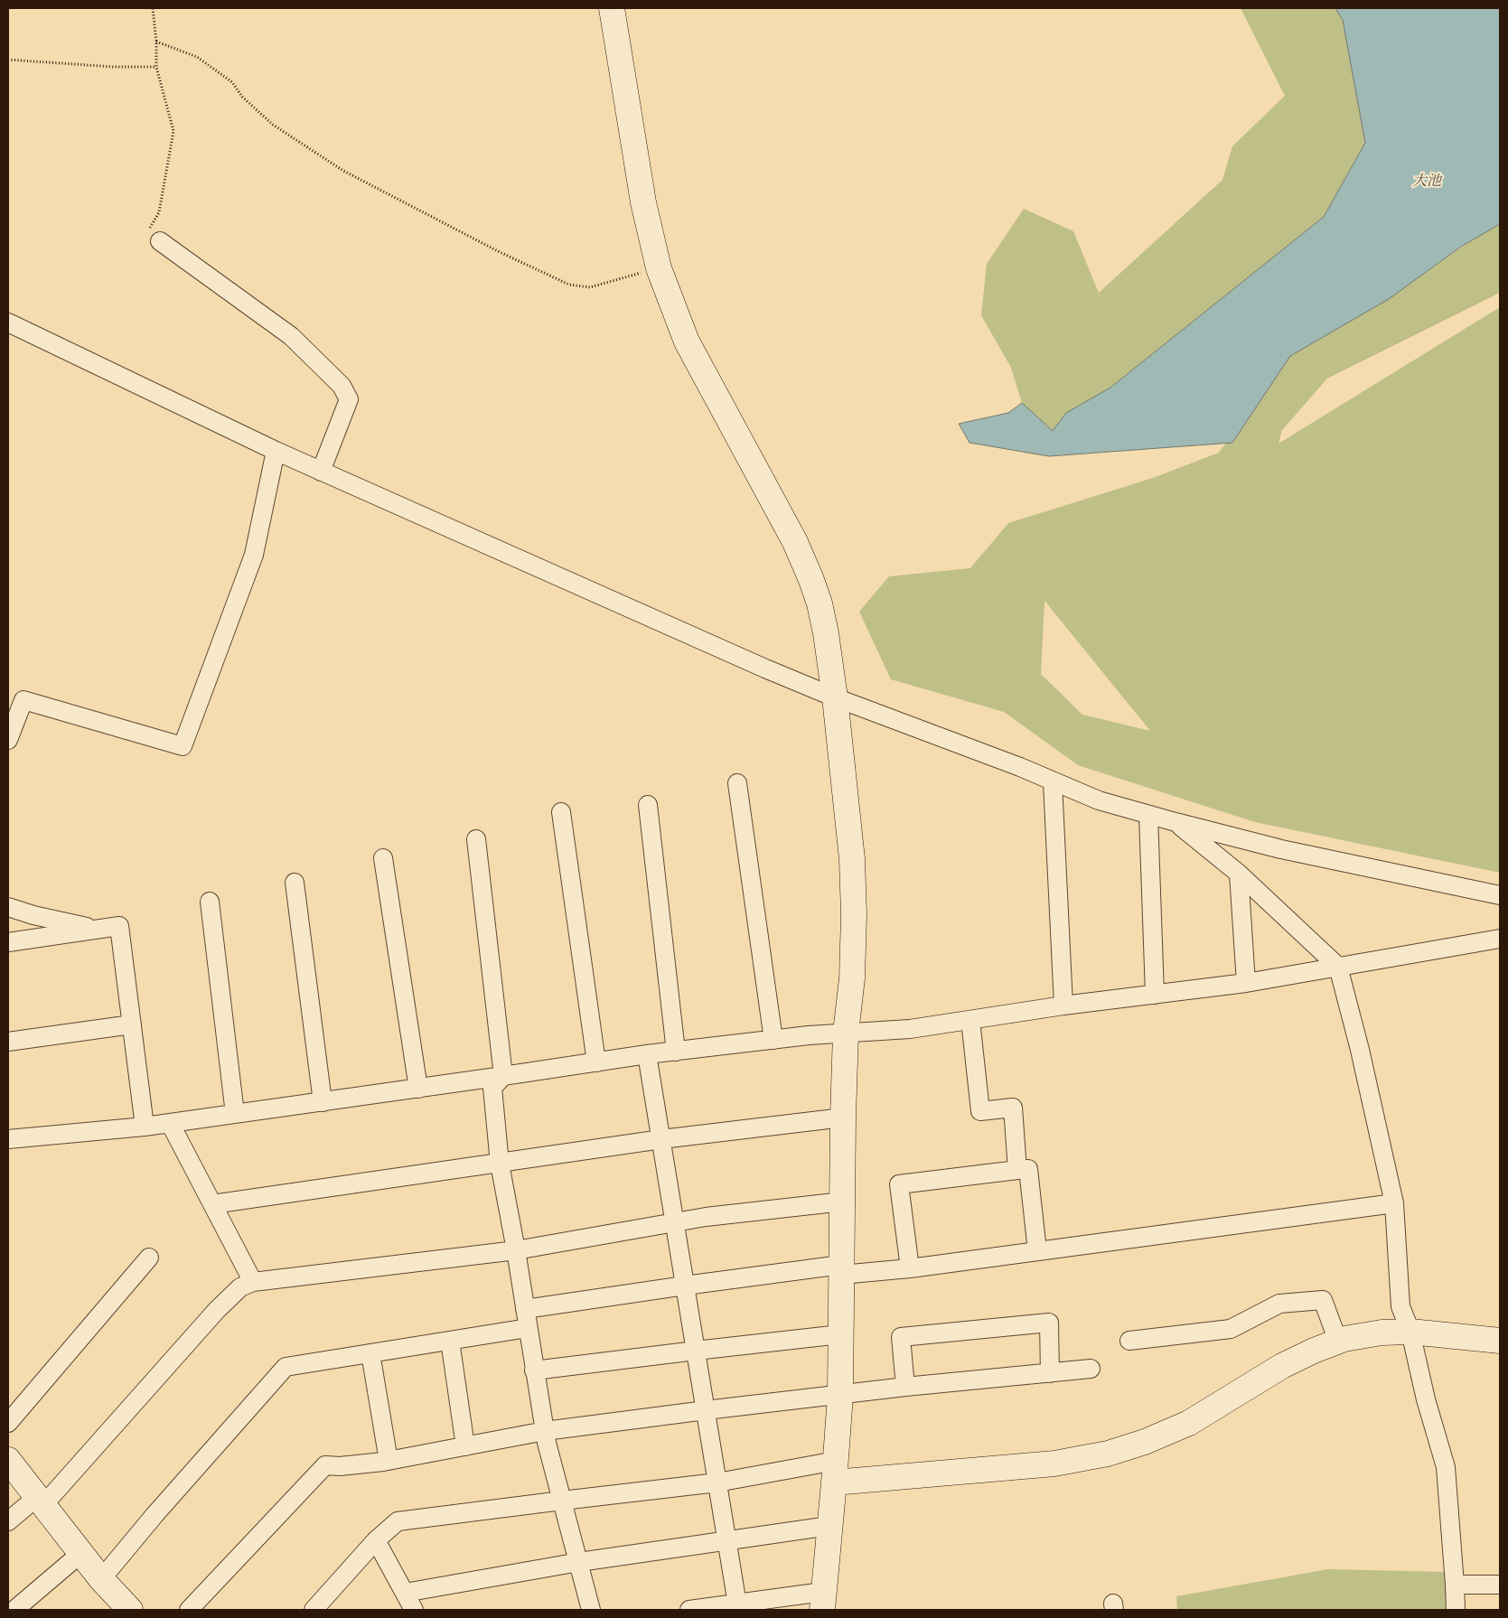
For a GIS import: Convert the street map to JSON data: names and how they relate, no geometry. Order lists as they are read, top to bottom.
{
  "water": ["大池"]
}
